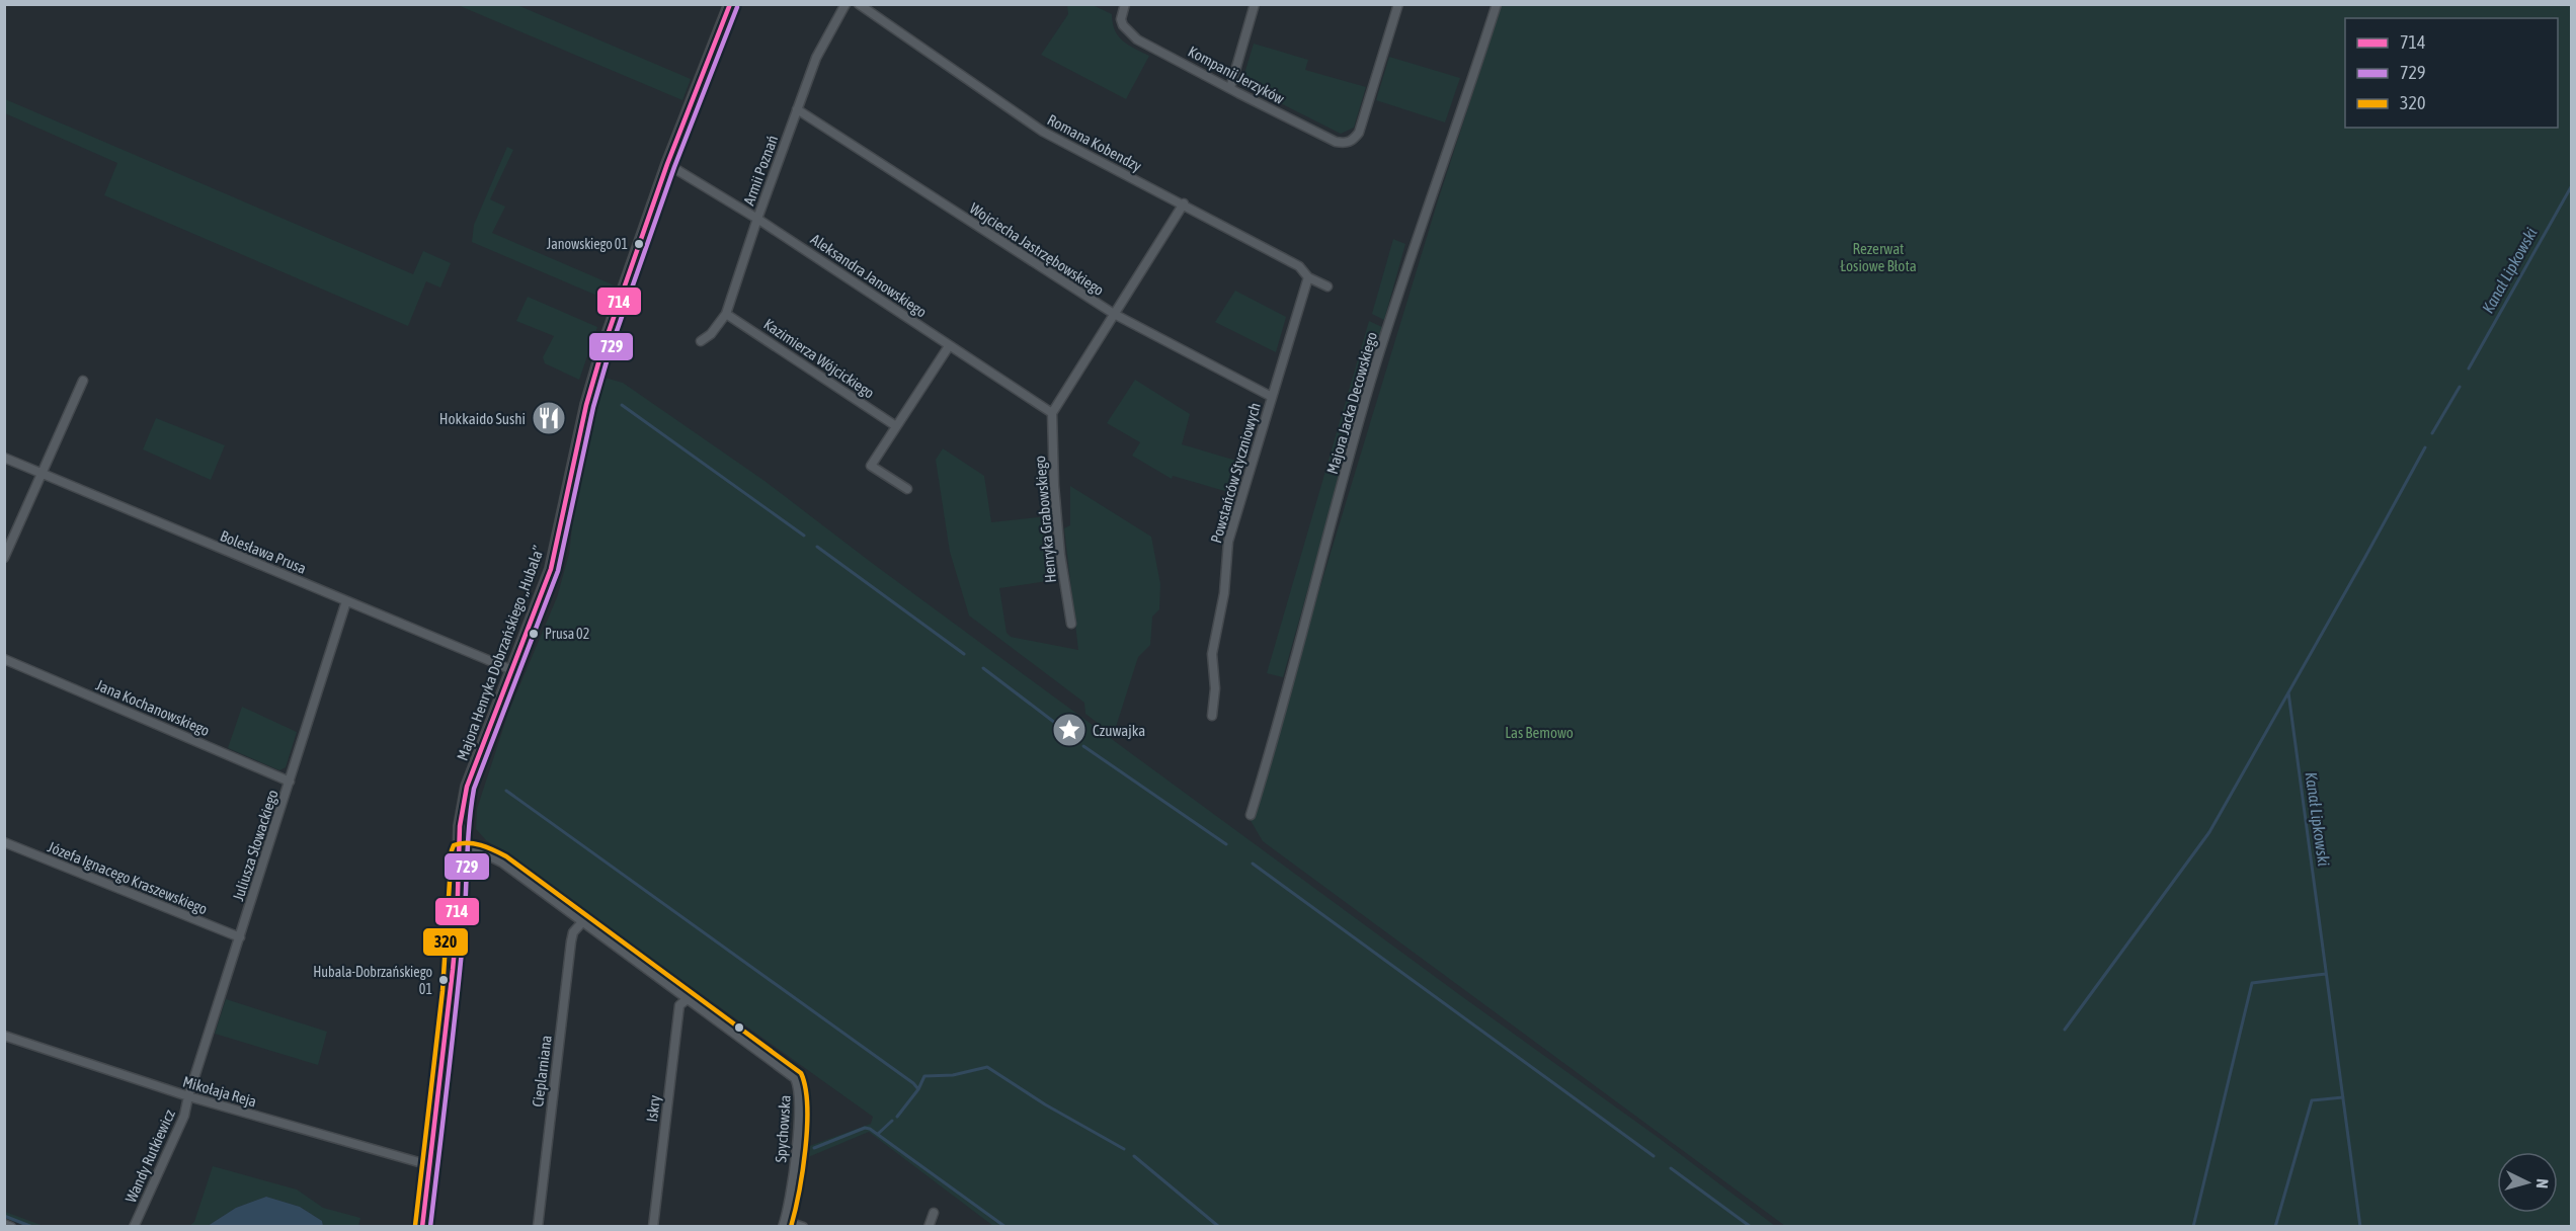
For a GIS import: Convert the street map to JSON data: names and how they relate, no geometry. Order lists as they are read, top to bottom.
{
  "streets": {
    "street": [
      "Kompanii Jerzyków",
      "Romana Kobendzy",
      "Armii Poznań",
      "Wojciecha Jastrzębowskiego",
      "Aleksandra Janowskiego",
      "Kazimierza Wójcickiego",
      "Majora Jacka Decowskiego",
      "Powstańców Styczniowych",
      "Henryka Grabowskiego",
      "Bolesława Prusa",
      "Majora Henryka Dobrzańskiego „Hubala”",
      "Jana Kochanowskiego",
      "Juliusza Słowackiego",
      "Józefa Ignacego Kraszewskiego",
      "Cieplarniana",
      "Mikołaja Reja",
      "Iskry",
      "Spychowska",
      "Wandy Rutkiewicz"
    ]
  },
  "crossings": [
    ["Romana Kobendzy", "Powstańców Styczniowych"],
    ["Armii Poznań", "Wojciecha Jastrzębowskiego"],
    ["Armii Poznań", "Aleksandra Janowskiego"],
    ["Armii Poznań", "Kazimierza Wójcickiego"],
    ["Wojciecha Jastrzębowskiego", "Powstańców Styczniowych"],
    ["Aleksandra Janowskiego", "Henryka Grabowskiego"],
    ["Aleksandra Janowskiego", "Majora Henryka Dobrzańskiego „Hubala”"],
    ["Bolesława Prusa", "Majora Henryka Dobrzańskiego „Hubala”"],
    ["Bolesława Prusa", "Juliusza Słowackiego"],
    ["Majora Henryka Dobrzańskiego „Hubala”", "Mikołaja Reja"],
    ["Majora Henryka Dobrzańskiego „Hubala”", "Spychowska"],
    ["Jana Kochanowskiego", "Juliusza Słowackiego"],
    ["Juliusza Słowackiego", "Józefa Ignacego Kraszewskiego"],
    ["Juliusza Słowackiego", "Mikołaja Reja"],
    ["Juliusza Słowackiego", "Wandy Rutkiewicz"],
    ["Cieplarniana", "Spychowska"],
    ["Mikołaja Reja", "Wandy Rutkiewicz"],
    ["Iskry", "Spychowska"]
  ],
  "water": ["Kanał Lipkowski"],
  "parks": ["Rezerwat Łosiowe Błota", "Las Bemowo"],
  "places": {
    "other": ["Janowskiego 01", "Prusa 02", "Hubala-Dobrzańskiego 01"],
    "restaurant": ["Hokkaido Sushi"],
    "place": ["Czuwajka"]
  },
  "lines": ["transit line 714", "transit line 729", "transit line 320"],
  "legend": ["714", "729", "320"],
  "north": "right"
}
